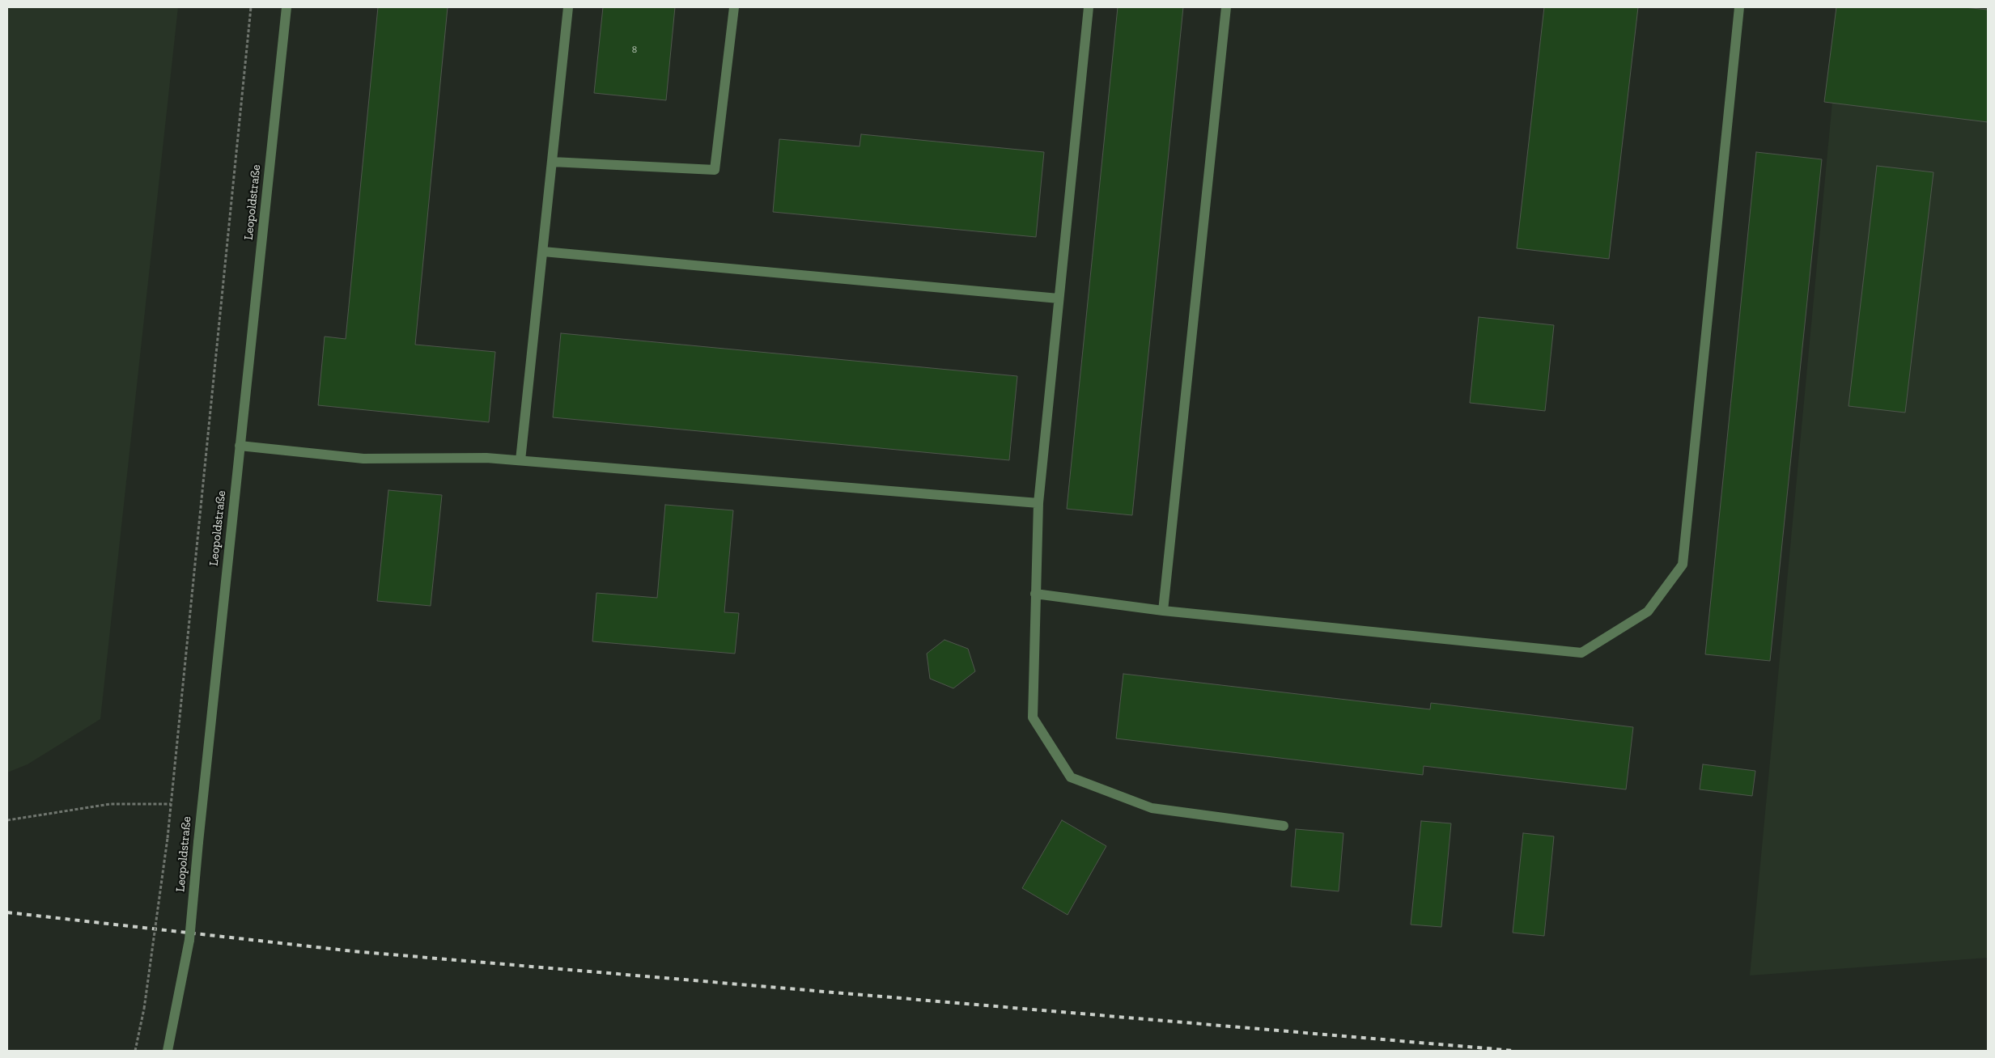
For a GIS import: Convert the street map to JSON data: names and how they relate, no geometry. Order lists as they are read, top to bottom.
{
  "streets": {
    "street": ["Leopoldstraße"]
  },
  "house_numbers": ["8"]
}
